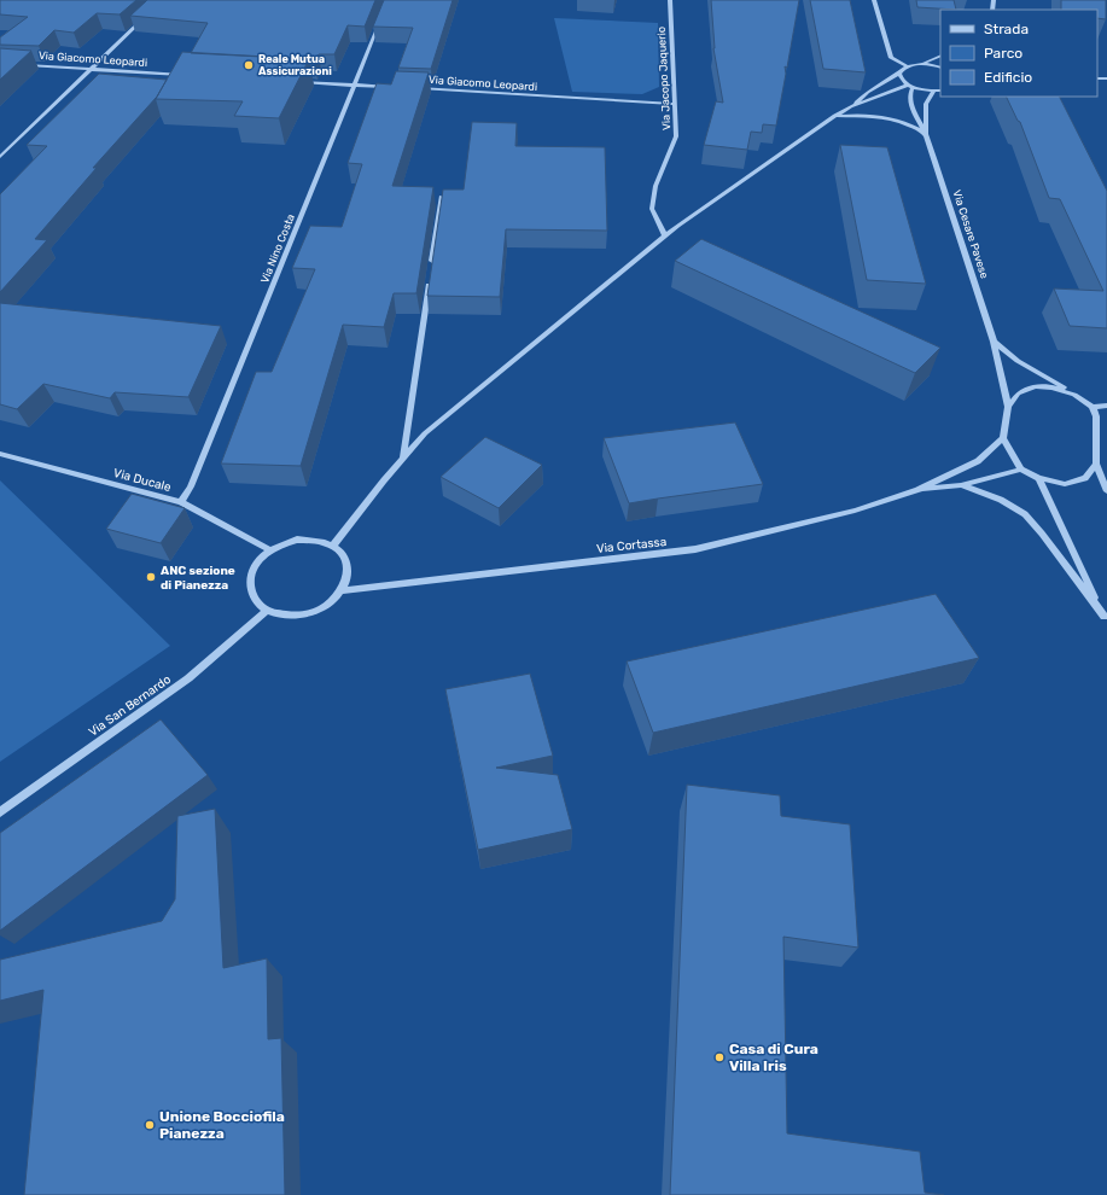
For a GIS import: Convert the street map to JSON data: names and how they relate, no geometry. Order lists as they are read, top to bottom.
{
  "streets": {
    "street": [
      "Via Giacomo Leopardi",
      "Via Jacopo Jaquerio",
      "Via Cesare Pavese",
      "Via Nino Costa",
      "Via Ducale",
      "Via Cortassa",
      "Via San Bernardo"
    ]
  },
  "crossings": [
    ["Via Giacomo Leopardi", "Via Jacopo Jaquerio"],
    ["Via Cesare Pavese", "Via Cortassa"],
    ["Via Nino Costa", "Via Ducale"],
    ["Via Ducale", "Via Cortassa"],
    ["Via Ducale", "Via San Bernardo"],
    ["Via Cortassa", "Via San Bernardo"]
  ],
  "places": [
    "Reale Mutua Assicurazioni",
    "ANC sezione di Pianezza",
    "Casa di Cura Villa Iris",
    "Unione Bocciofila Pianezza"
  ],
  "legend": ["Strada", "Parco", "Edificio"]
}
